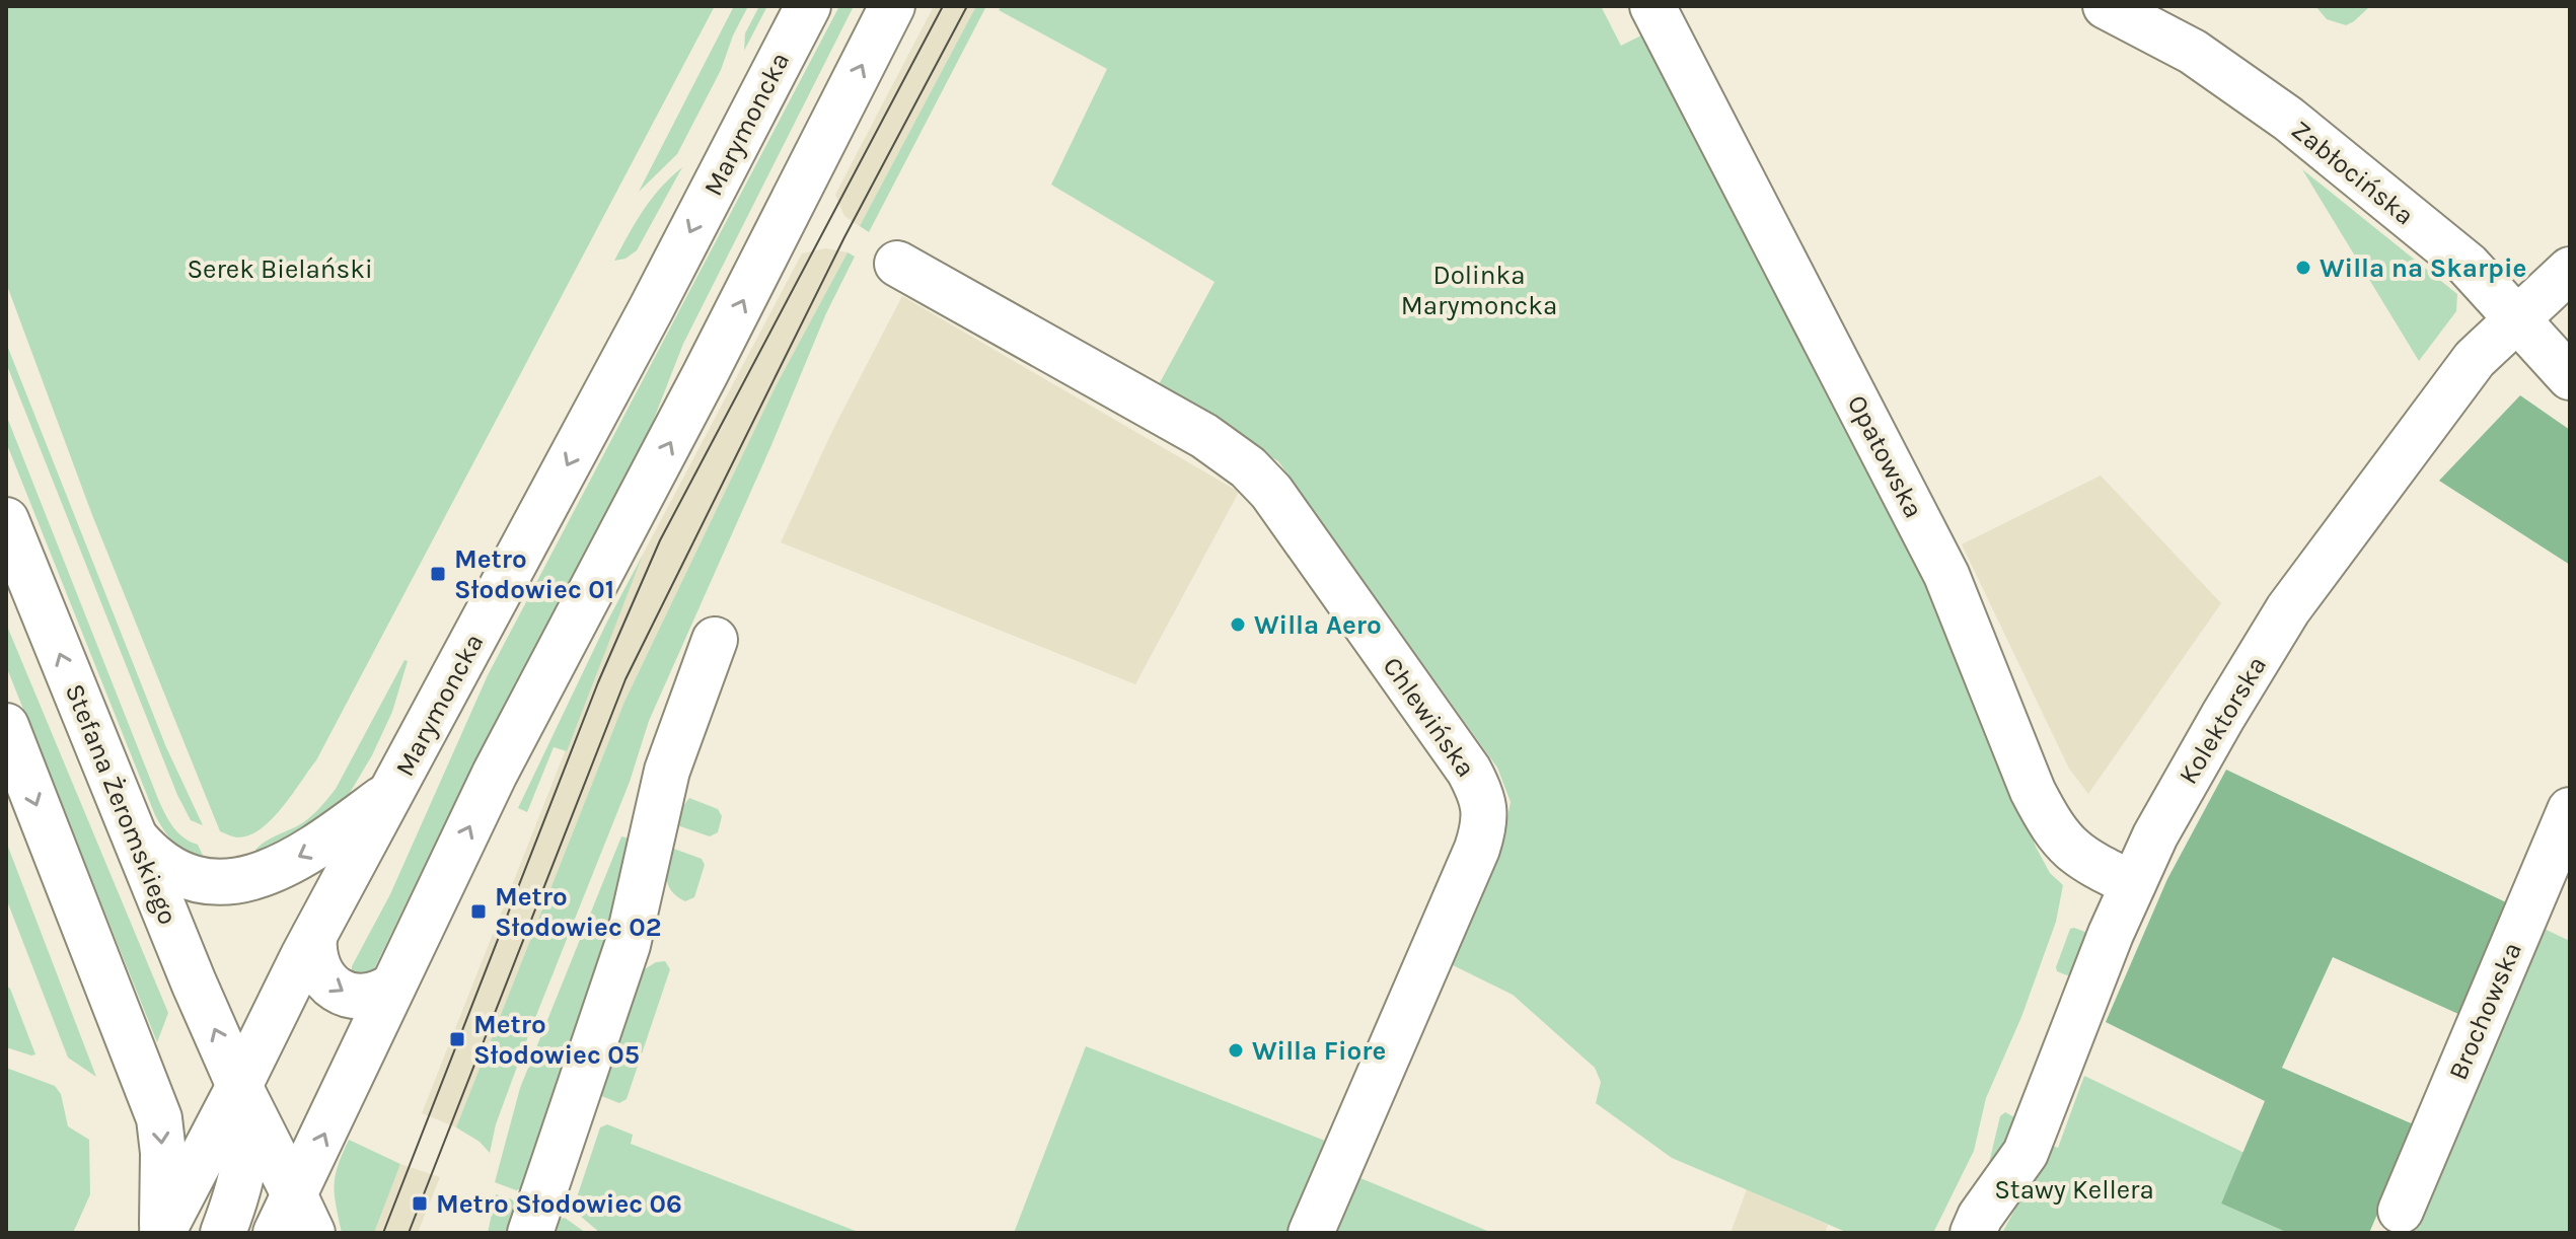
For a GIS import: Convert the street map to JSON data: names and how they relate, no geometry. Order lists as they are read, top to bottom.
{
  "streets": {
    "street": [
      "Marymoncka",
      "Zabłocińska",
      "Opatowska",
      "Chlewińska",
      "Kolektorska",
      "Stefana Żeromskiego",
      "Brochowska"
    ]
  },
  "crossings": [
    ["Marymoncka", "Stefana Żeromskiego"],
    ["Zabłocińska", "Kolektorska"],
    ["Opatowska", "Kolektorska"]
  ],
  "parks": ["Serek Bielański", "Dolinka Marymoncka", "Stawy Kellera"],
  "places": {
    "other": ["Willa na Skarpie", "Willa Aero", "Willa Fiore"],
    "transit": [
      "Metro Słodowiec 01",
      "Metro Słodowiec 02",
      "Metro Słodowiec 05",
      "Metro Słodowiec 06"
    ]
  }
}
